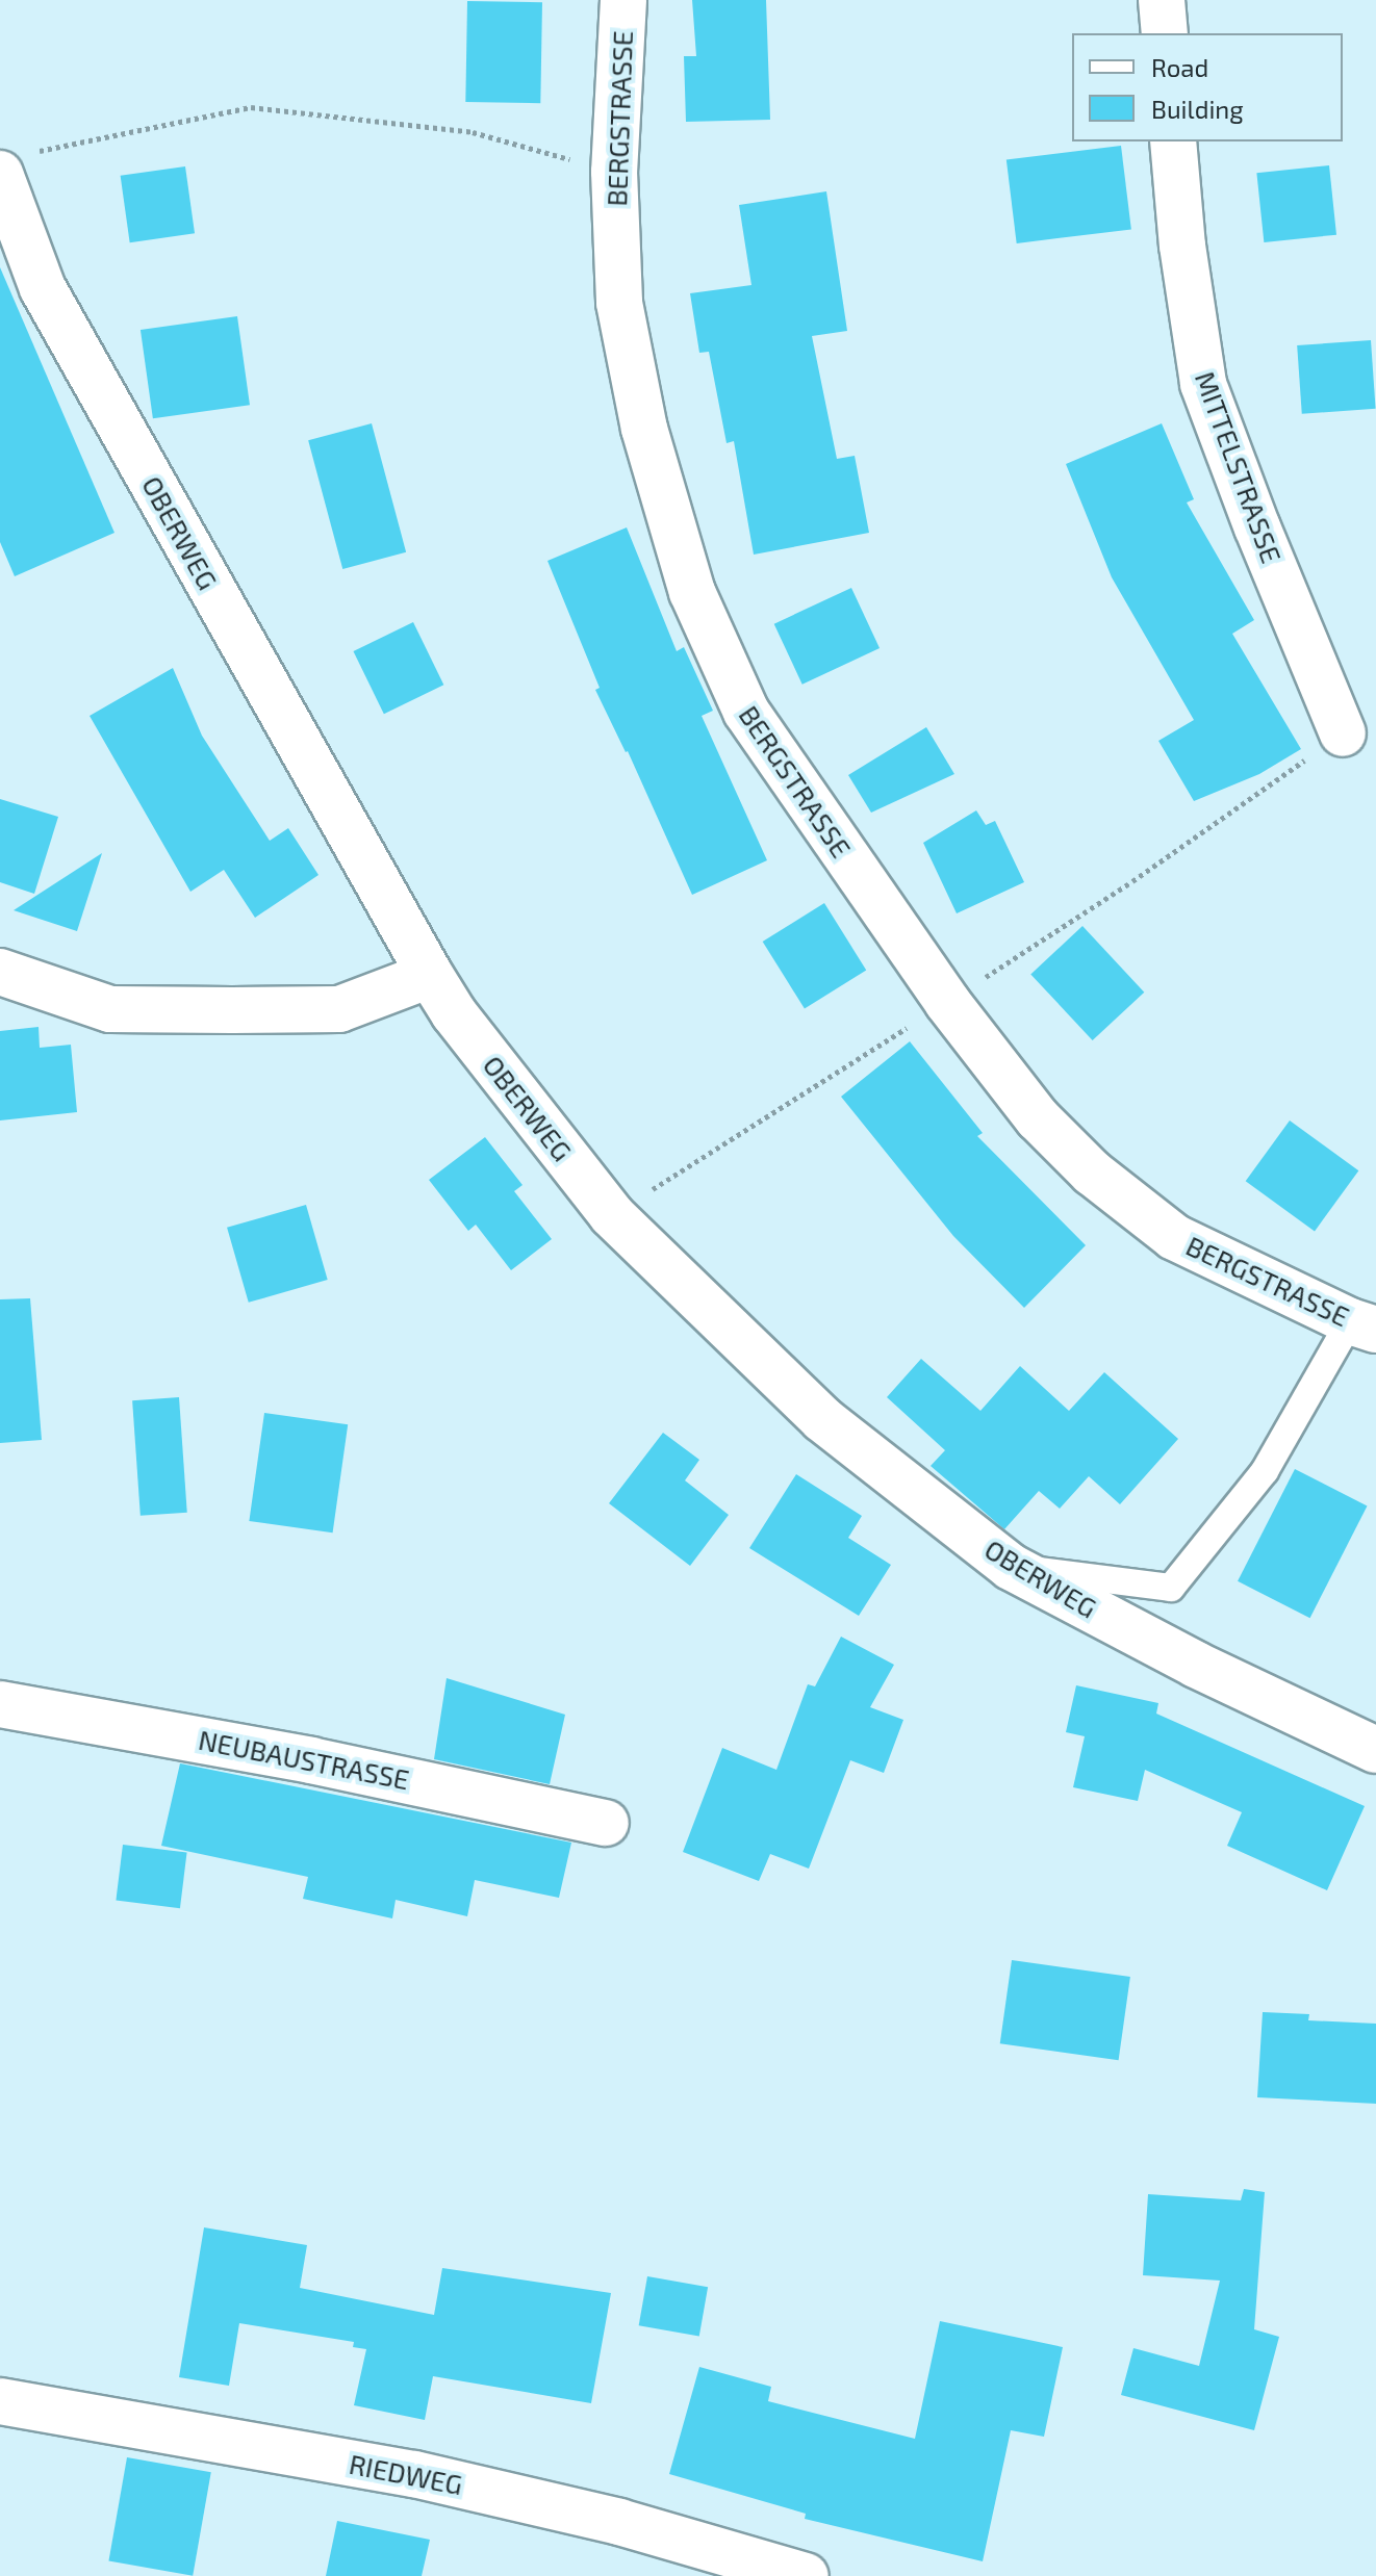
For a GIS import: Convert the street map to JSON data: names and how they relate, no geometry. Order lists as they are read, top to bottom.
{
  "streets": {
    "street": [
      "BERGSTRASSE",
      "MITTELSTRASSE",
      "OBERWEG",
      "NEUBAUSTRASSE",
      "RIEDWEG"
    ]
  },
  "legend": ["Road", "Building"]
}
